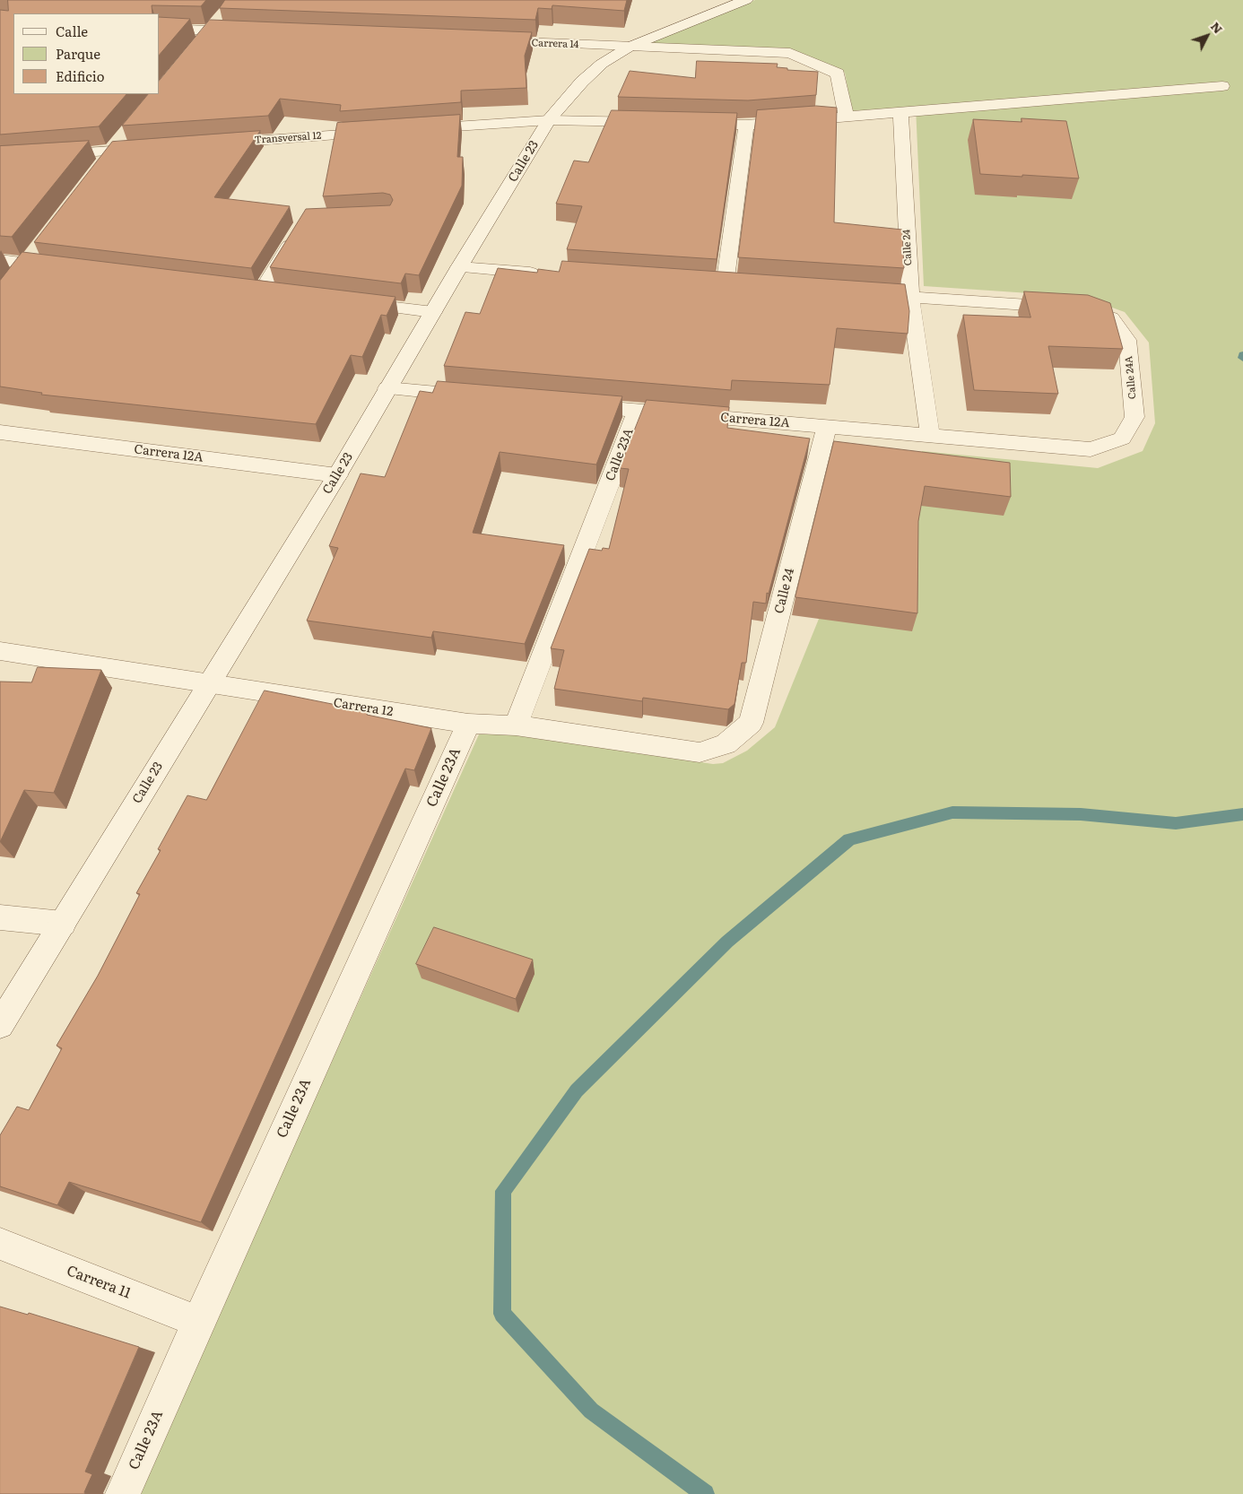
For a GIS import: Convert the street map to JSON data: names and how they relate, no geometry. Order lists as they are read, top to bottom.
{
  "streets": {
    "street": [
      "Carrera 14",
      "Transversal 12",
      "Calle 23",
      "Calle 24",
      "Calle 24A",
      "Carrera 12A",
      "Calle 23A",
      "Carrera 12",
      "Carrera 11"
    ]
  },
  "crossings": [
    ["Carrera 14", "Calle 23"],
    ["Calle 23", "Carrera 12A"],
    ["Calle 23", "Carrera 12"],
    ["Calle 24", "Calle 24A"],
    ["Calle 24", "Carrera 12A"],
    ["Calle 24", "Carrera 12"],
    ["Calle 24A", "Carrera 12A"],
    ["Carrera 12A", "Calle 23A"],
    ["Calle 23A", "Carrera 12"],
    ["Calle 23A", "Carrera 11"]
  ],
  "legend": ["Calle", "Parque", "Edificio"],
  "north": "top right"
}
